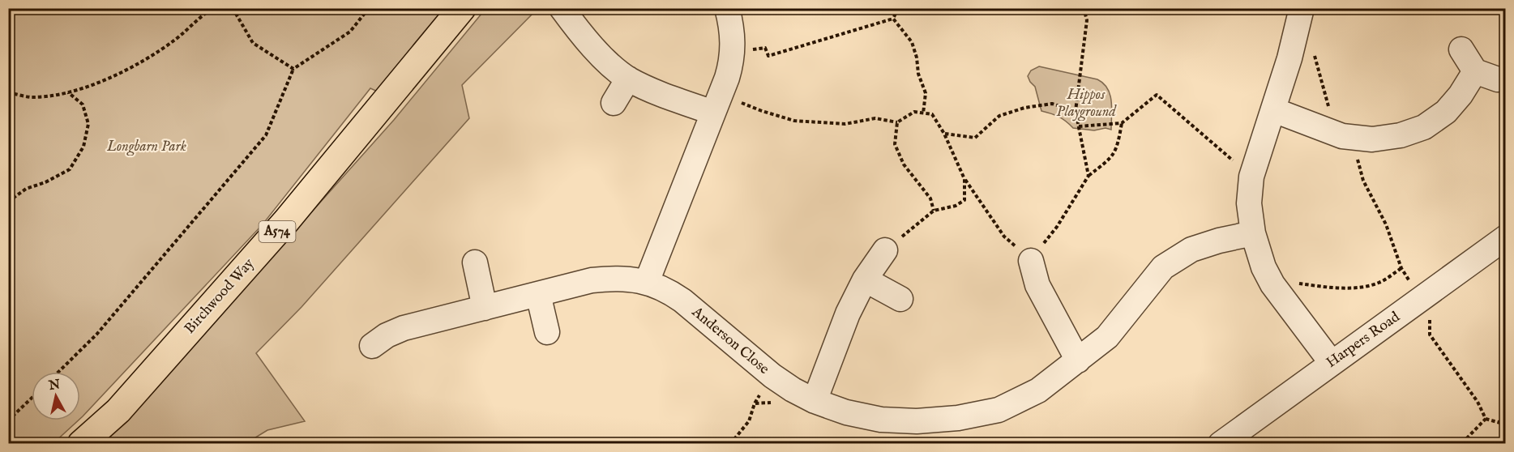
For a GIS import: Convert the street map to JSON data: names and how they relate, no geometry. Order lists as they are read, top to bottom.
{
  "streets": {
    "main road": ["A574", "Birchwood Way"],
    "street": ["Harpers Road", "Anderson Close"]
  },
  "parks": ["Hippos Playground", "Longbarn Park"],
  "north": "top"
}
